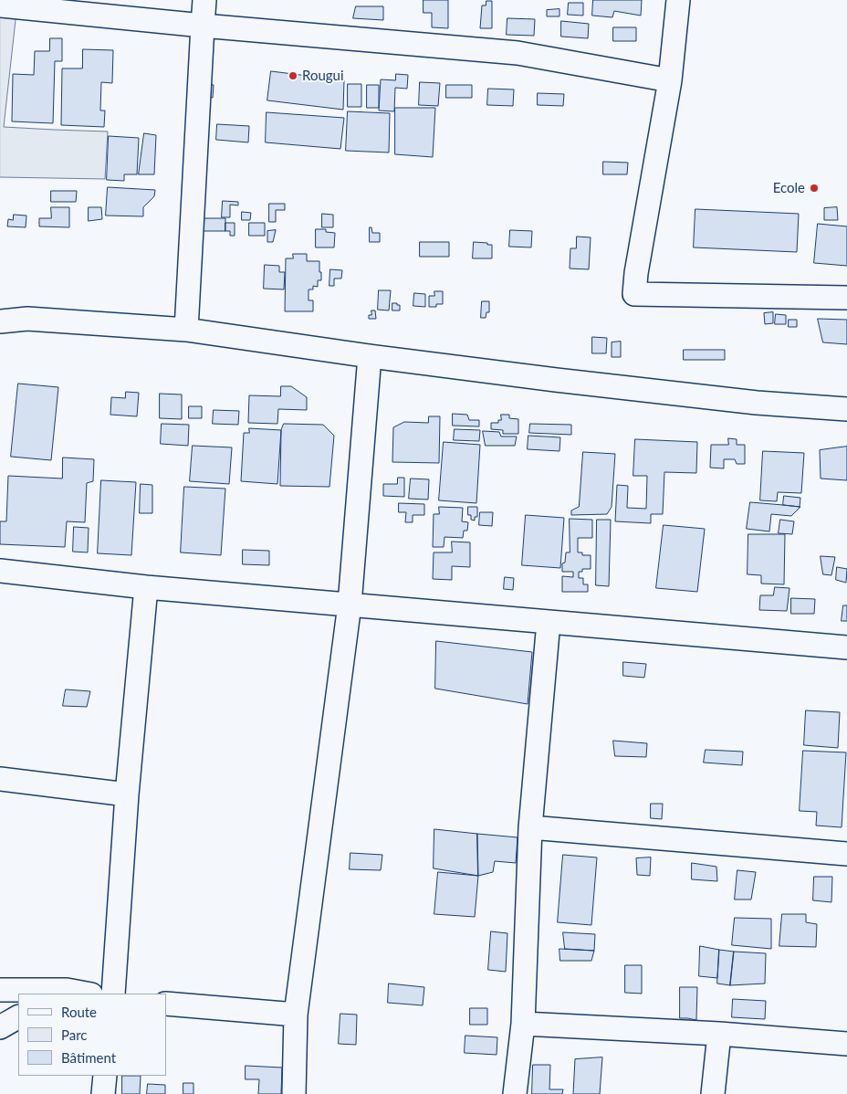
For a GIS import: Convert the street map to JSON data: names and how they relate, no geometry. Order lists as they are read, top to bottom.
{
  "places": ["Rougui", "Ecole"],
  "legend": ["Route", "Parc", "Bâtiment"]
}
